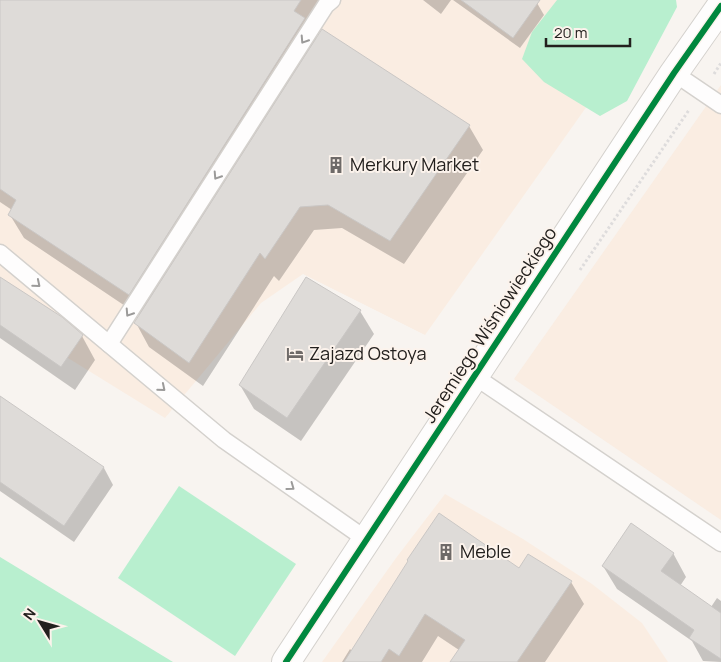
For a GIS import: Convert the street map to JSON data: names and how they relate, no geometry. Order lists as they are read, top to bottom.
{
  "streets": {
    "street": ["Jeremiego Wiśniowieckiego"]
  },
  "places": {
    "building": ["Merkury Market", "Meble"],
    "hotel": ["Zajazd Ostoya"]
  },
  "scale_bar": "20 m",
  "north": "top left"
}
